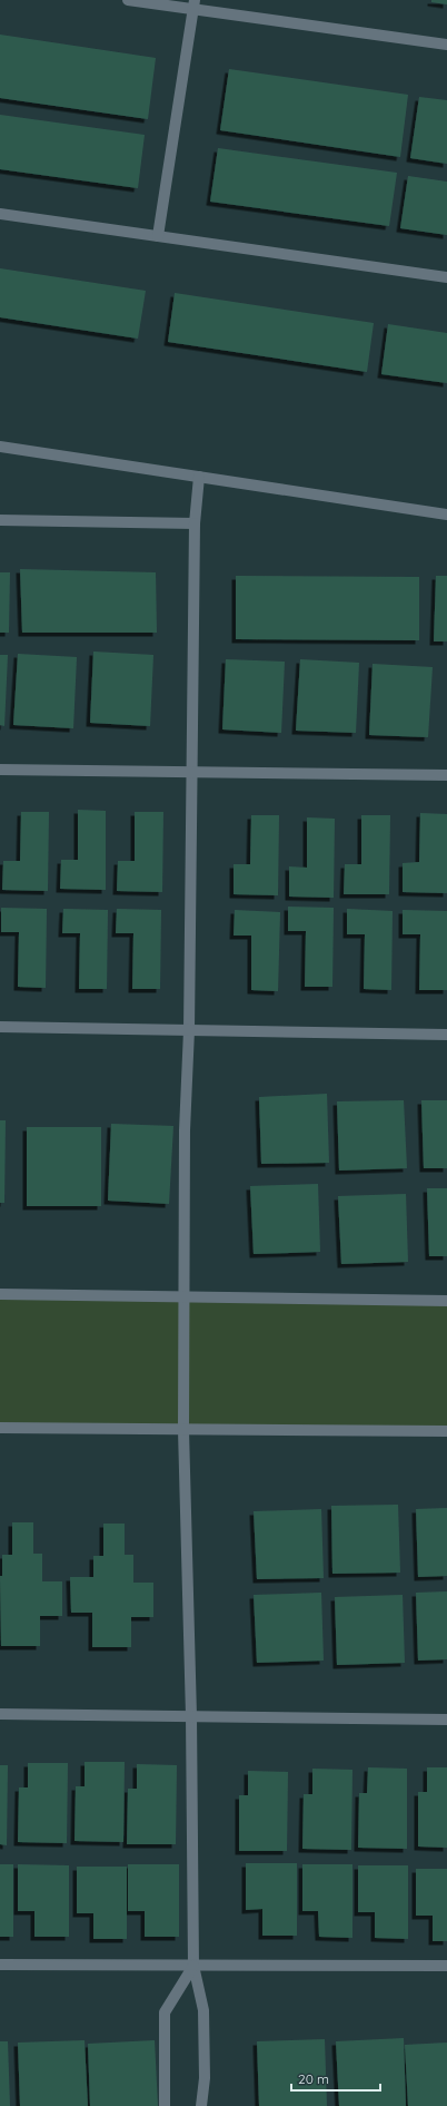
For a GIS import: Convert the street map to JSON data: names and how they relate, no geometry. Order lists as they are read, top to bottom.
{
  "scale_bar": "20 m"
}
